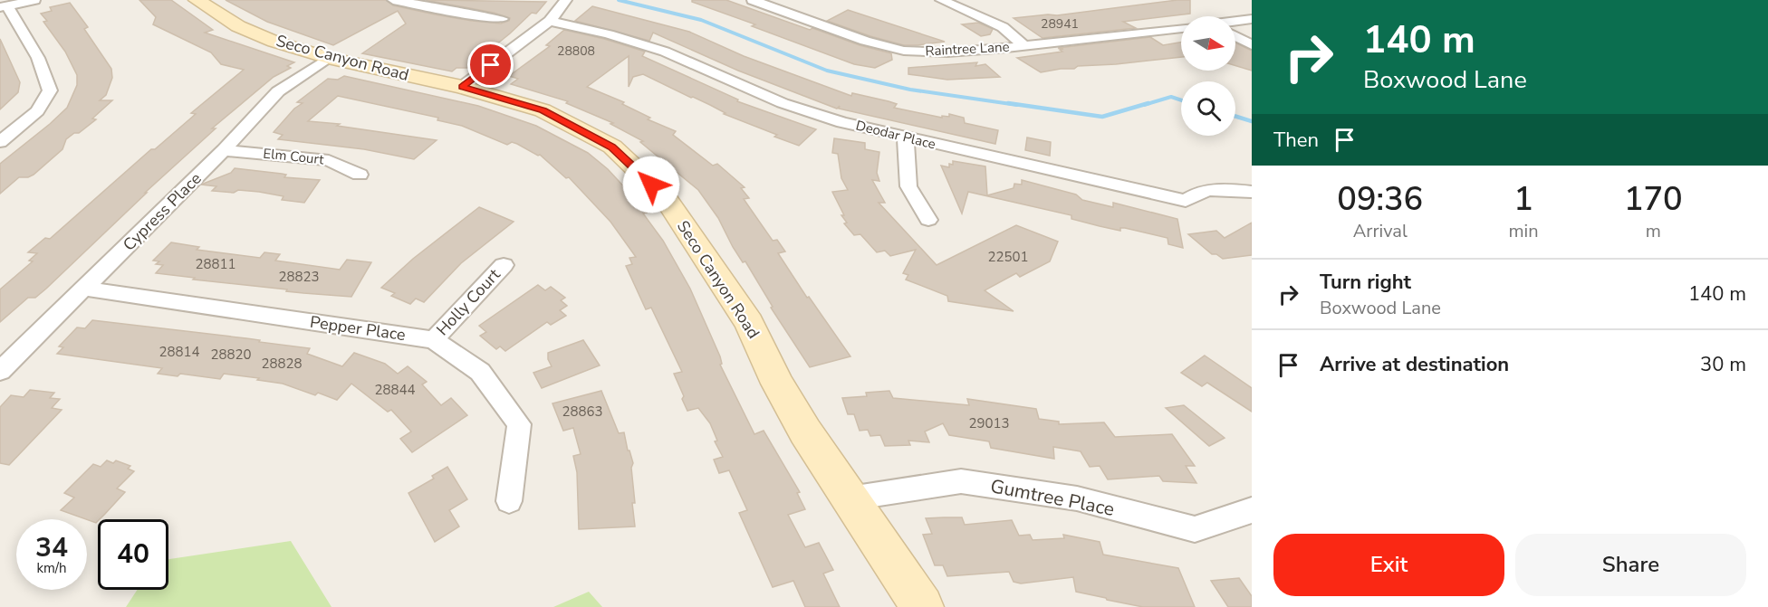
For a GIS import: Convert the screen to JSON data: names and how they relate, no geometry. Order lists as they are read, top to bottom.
{
  "streets": {
    "street": [
      "Raintree Lane",
      "Seco Canyon Road",
      "Deodar Place",
      "Elm Court",
      "Cypress Place",
      "Holly Court",
      "Pepper Place",
      "Gumtree Place"
    ]
  },
  "crossings": [
    ["Seco Canyon Road", "Cypress Place"],
    ["Seco Canyon Road", "Gumtree Place"],
    ["Elm Court", "Cypress Place"],
    ["Cypress Place", "Pepper Place"],
    ["Holly Court", "Pepper Place"]
  ],
  "house_numbers": [
    "28941",
    "28808",
    "22501",
    "28811",
    "28823",
    "28814",
    "28820",
    "28828",
    "28844",
    "28863",
    "29013"
  ],
  "north": "right",
  "page": {
    "turn": ["140 m", "Boxwood Lane"],
    "then": "Then",
    "eta": [
      "09:36",
      "Arrival",
      "1",
      "min",
      "170",
      "m"
    ],
    "list": [
      {
        "name": "Turn right",
        "note": "Boxwood Lane",
        "value": "140 m"
      },
      {
        "name": "Arrive at destination",
        "value": "30 m"
      }
    ],
    "speed": "34 km/h",
    "limit": "40",
    "buttons": ["Exit", "Share"]
  }
}
